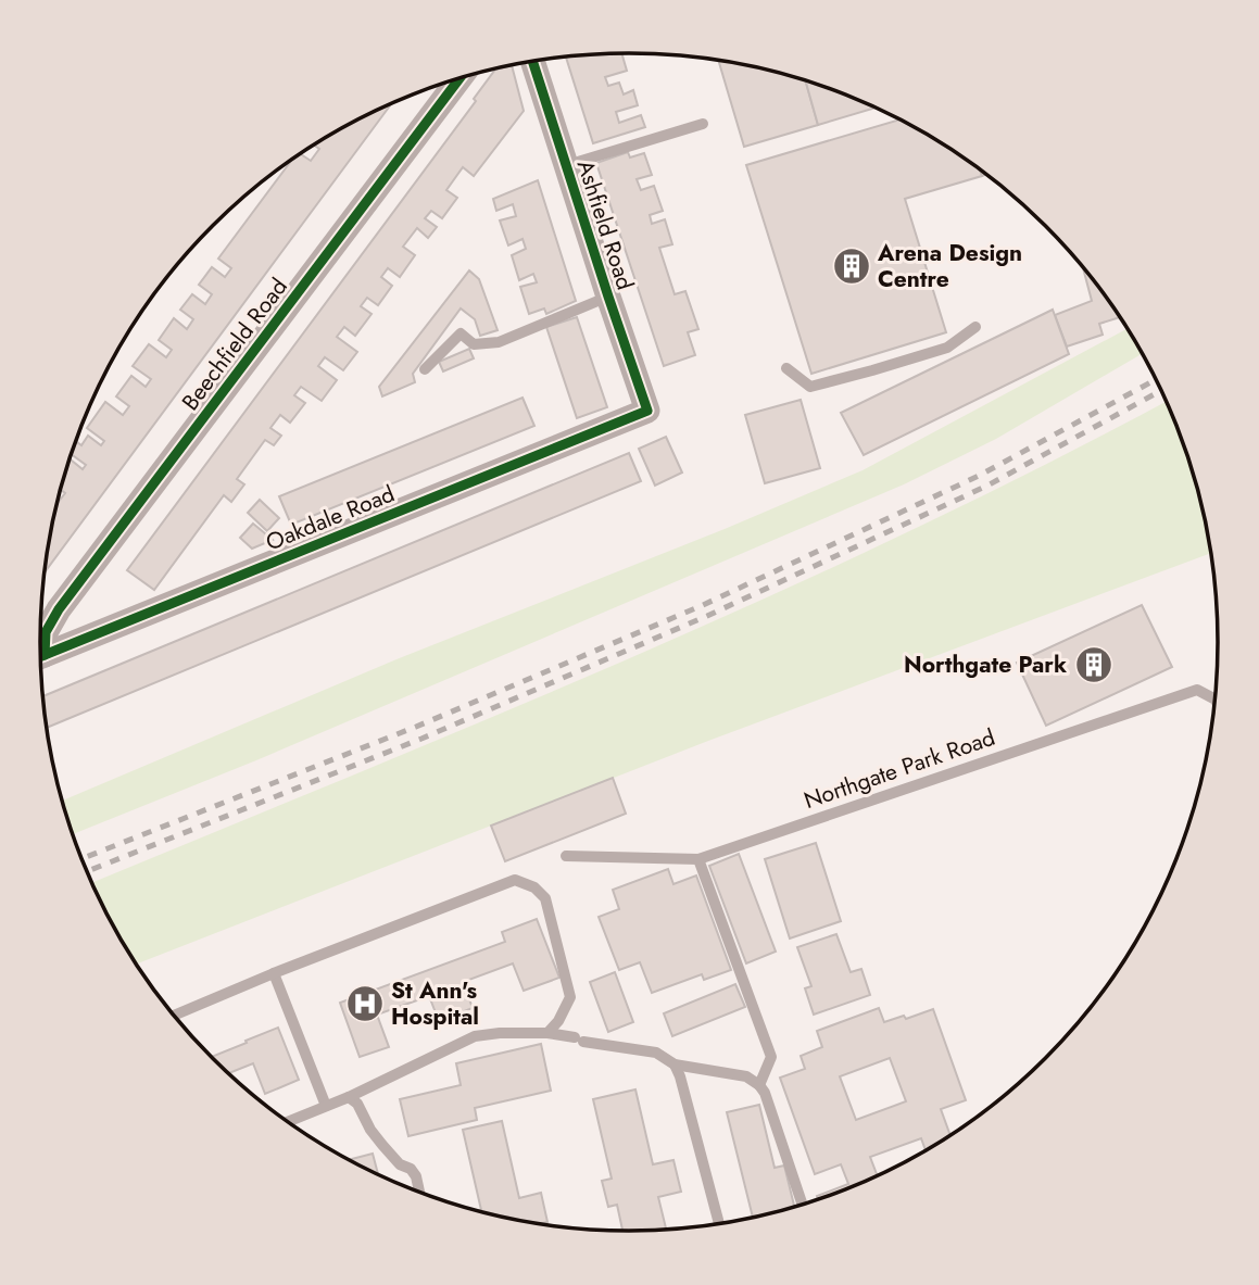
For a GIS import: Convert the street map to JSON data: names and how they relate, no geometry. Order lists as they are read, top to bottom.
{
  "streets": {
    "street": ["Ashfield Road", "Beechfield Road", "Oakdale Road"],
    "lane": ["Northgate Park Road"]
  },
  "crossings": [
    ["Ashfield Road", "Oakdale Road"]
  ],
  "places": {
    "building": ["Arena Design Centre", "Northgate Park"],
    "hospital": ["St Ann's Hospital"]
  }
}
